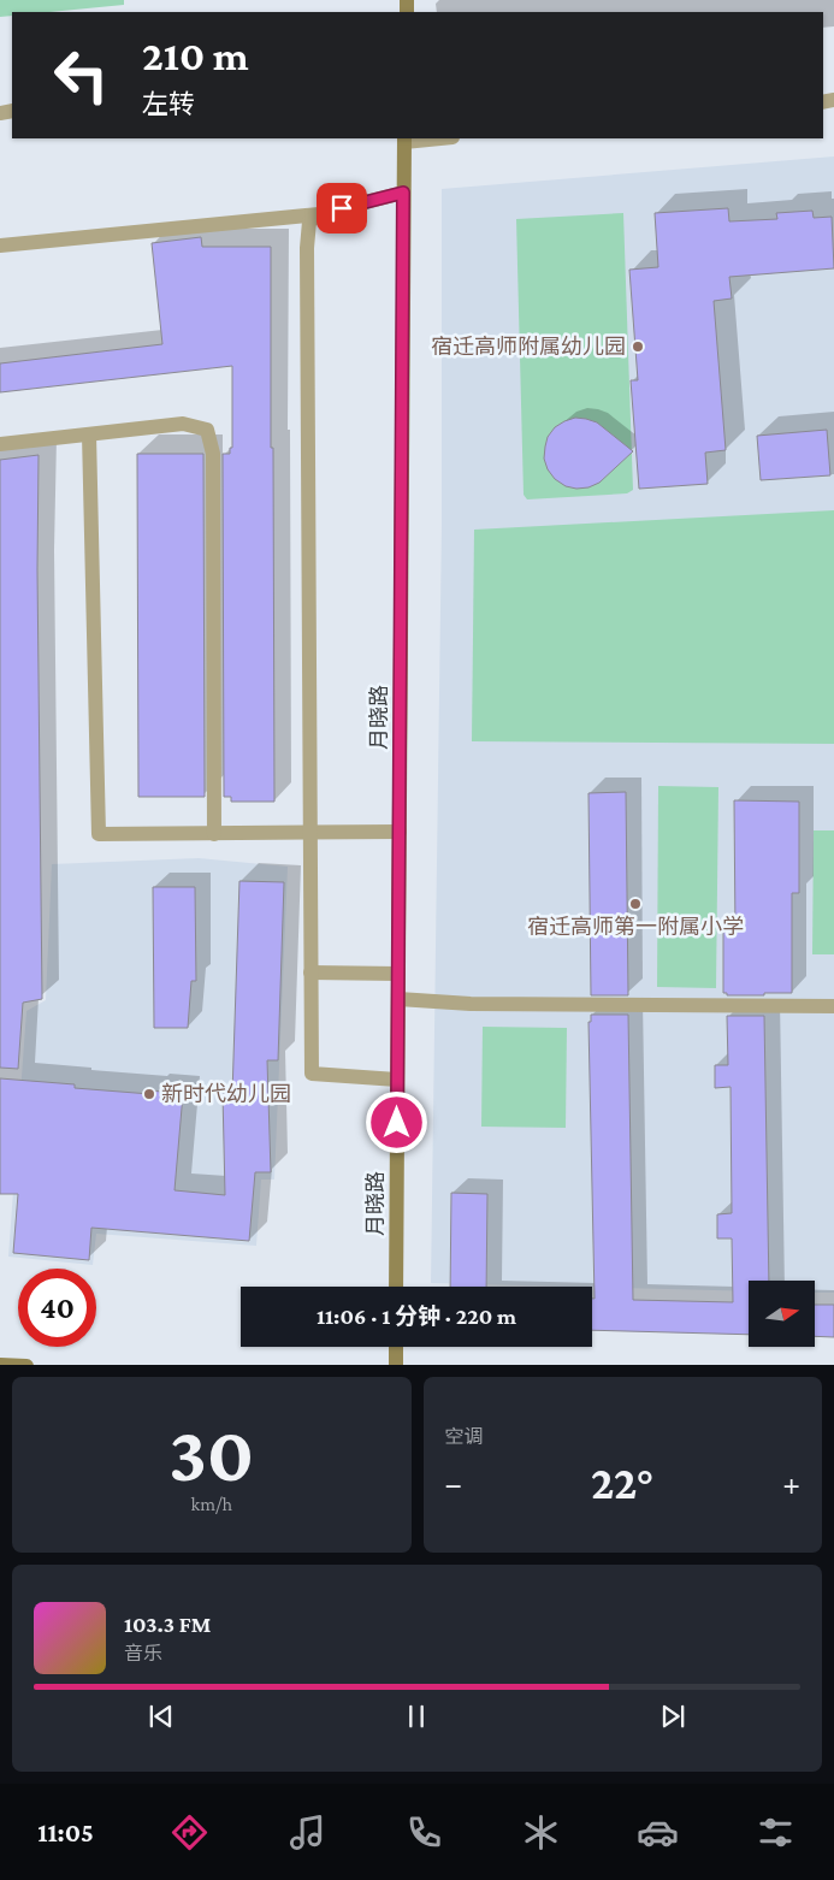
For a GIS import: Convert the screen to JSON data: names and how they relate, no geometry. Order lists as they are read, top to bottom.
{
  "streets": {
    "street": ["月晓路"]
  },
  "places": ["宿迁高师附属幼儿园", "宿迁高师第一附属小学", "新时代幼儿园"],
  "north": "right",
  "page": {
    "turn": ["210 m", "左转"],
    "limit": "40",
    "trip": "11:06 · 1 分钟 · 220 m",
    "tile": [
      ["30", "km/h"],
      "空调"
    ],
    "heat": ["−", "22°", "+"],
    "song": ["103.3 FM", "音乐"],
    "tabs": "11:05"
  }
}
